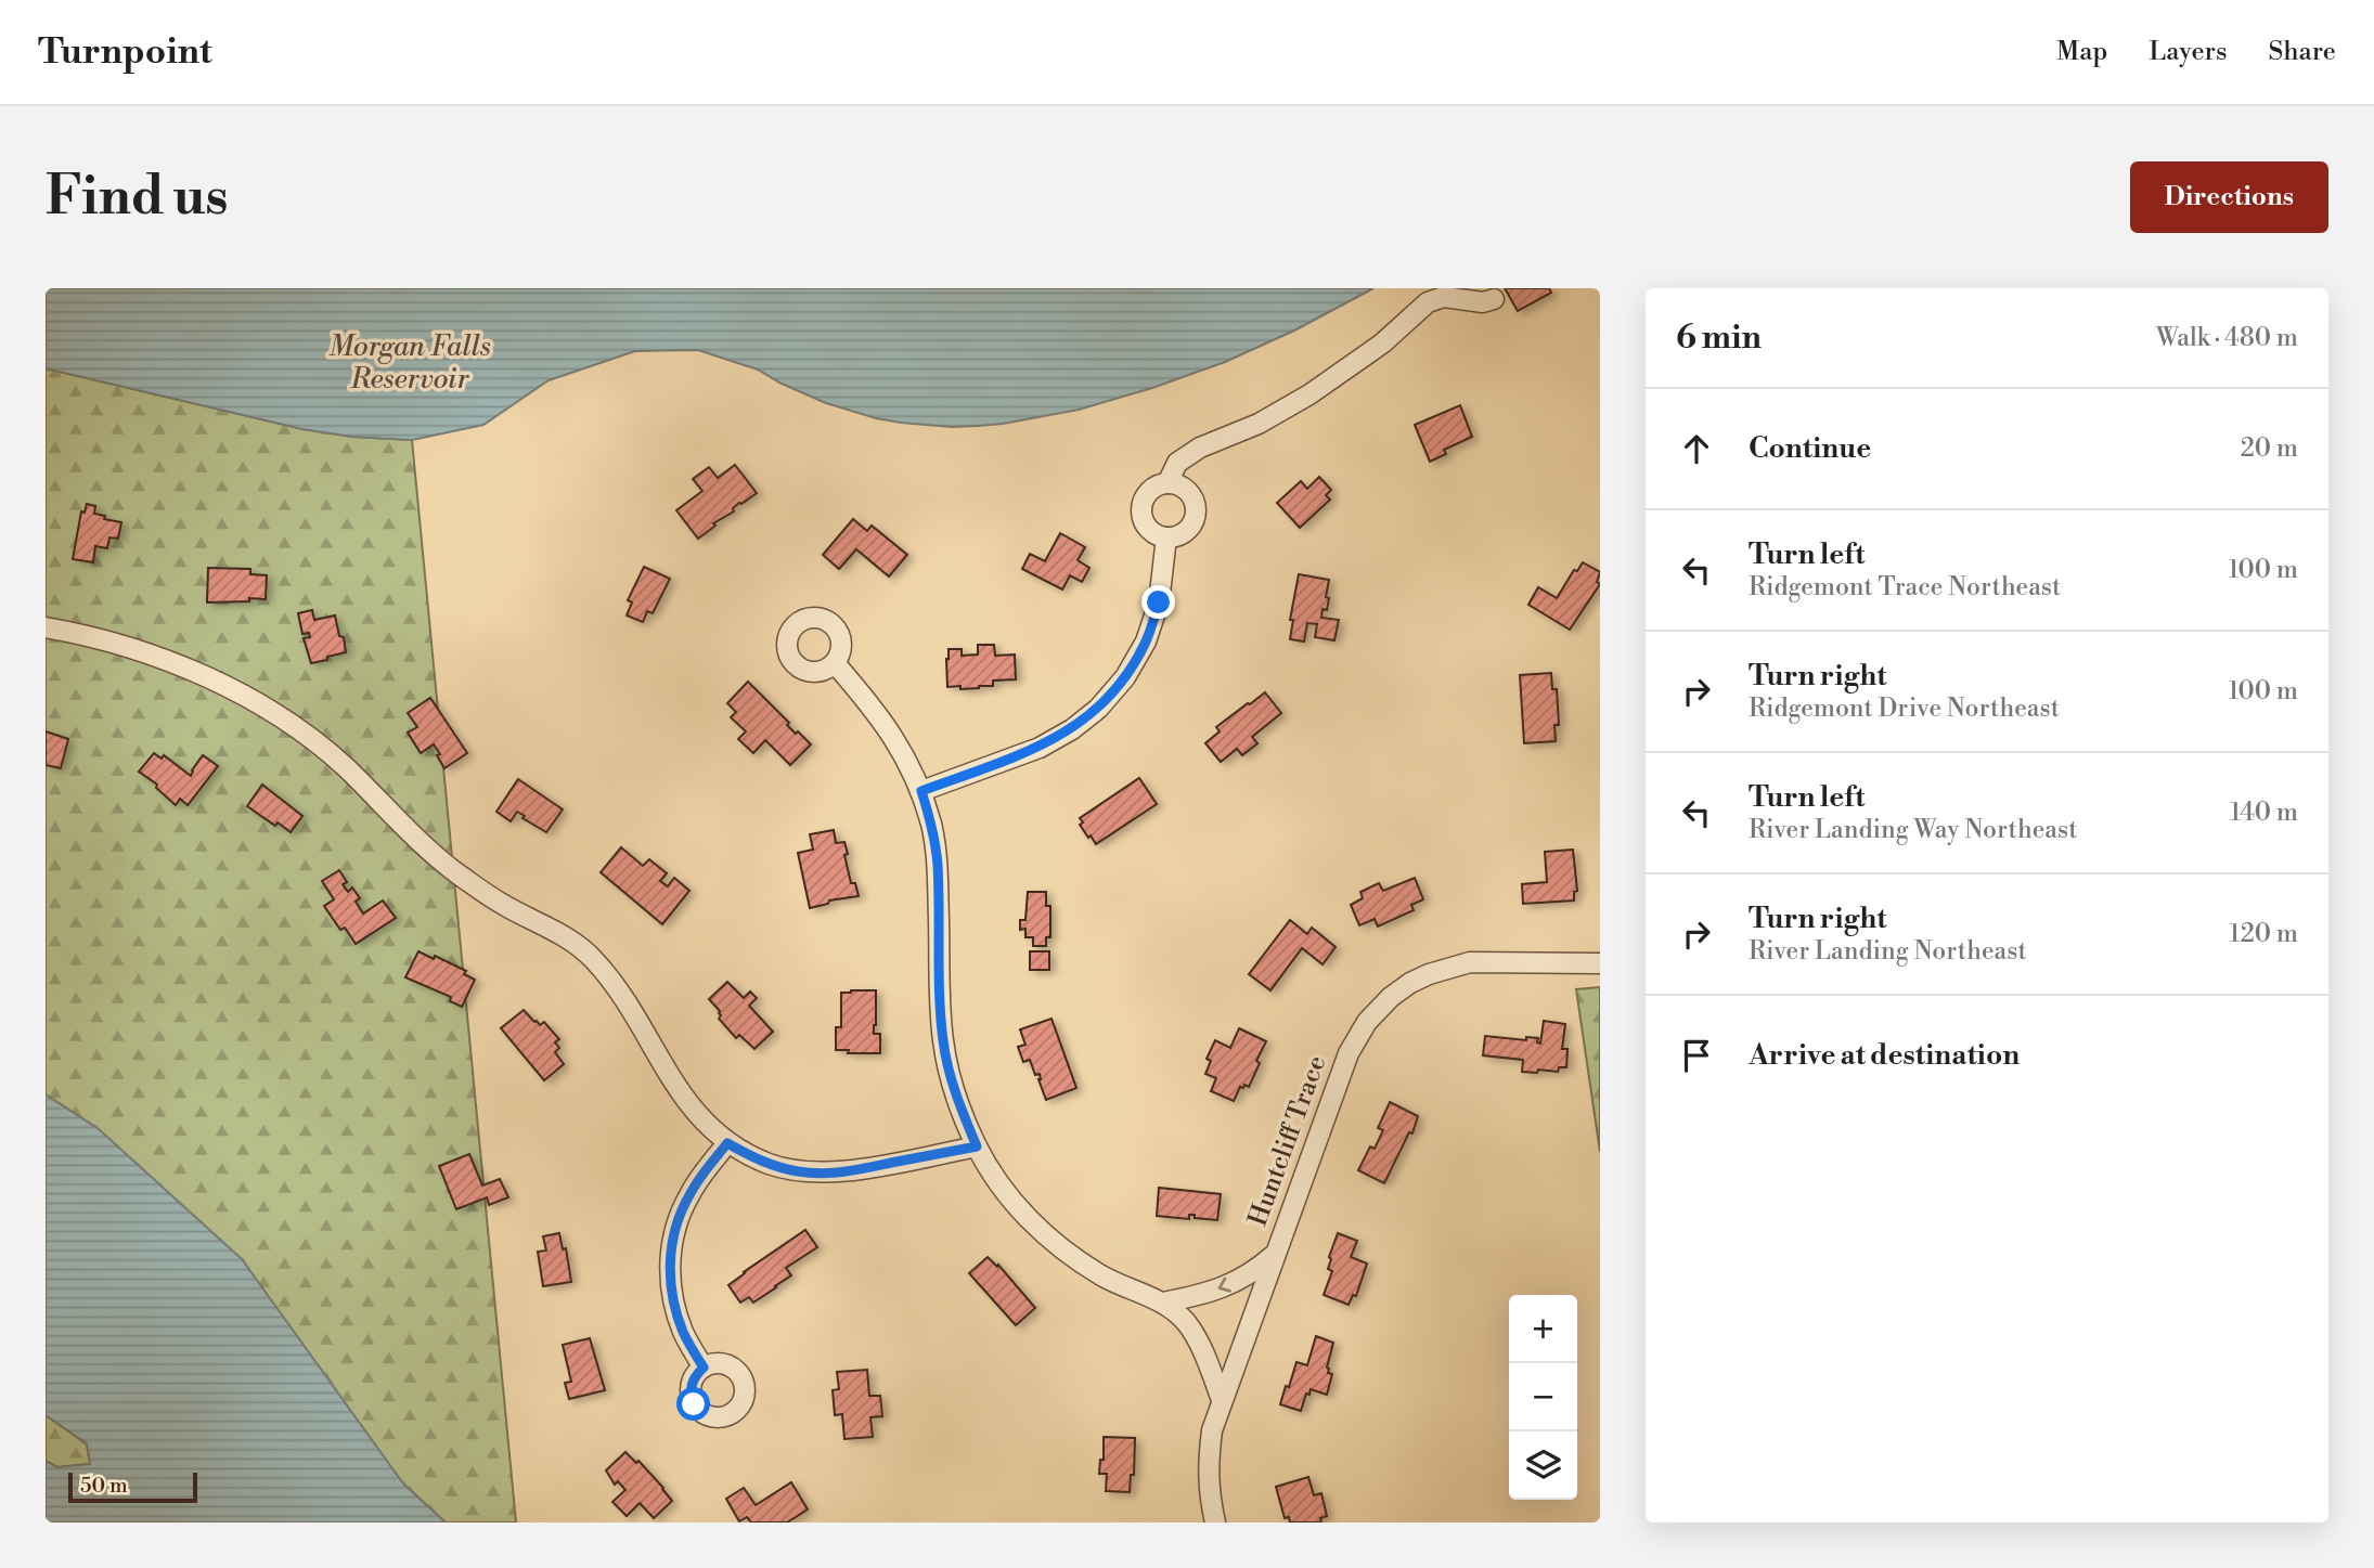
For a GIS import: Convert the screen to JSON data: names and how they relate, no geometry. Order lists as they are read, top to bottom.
{
  "streets": {
    "street": ["Huntcliff Trace"]
  },
  "water": ["Morgan Falls Reservoir"],
  "scale_bar": "50 m",
  "page": {
    "header": "Turnpoint",
    "nav": ["Map", "Layers", "Share"],
    "buttons": "Directions",
    "title": "Find us",
    "heading": ["6 min", "Walk · 480 m"],
    "list": [
      ["Continue", "20 m"],
      ["Turn left", "Ridgemont Trace Northeast", "100 m"],
      ["Turn right", "Ridgemont Drive Northeast", "100 m"],
      ["Turn left", "River Landing Way Northeast", "140 m"],
      ["Turn right", "River Landing Northeast", "120 m"],
      "Arrive at destination"
    ],
    "map_buttons": ["+", "−"],
    "scale": "50 m"
  }
}
